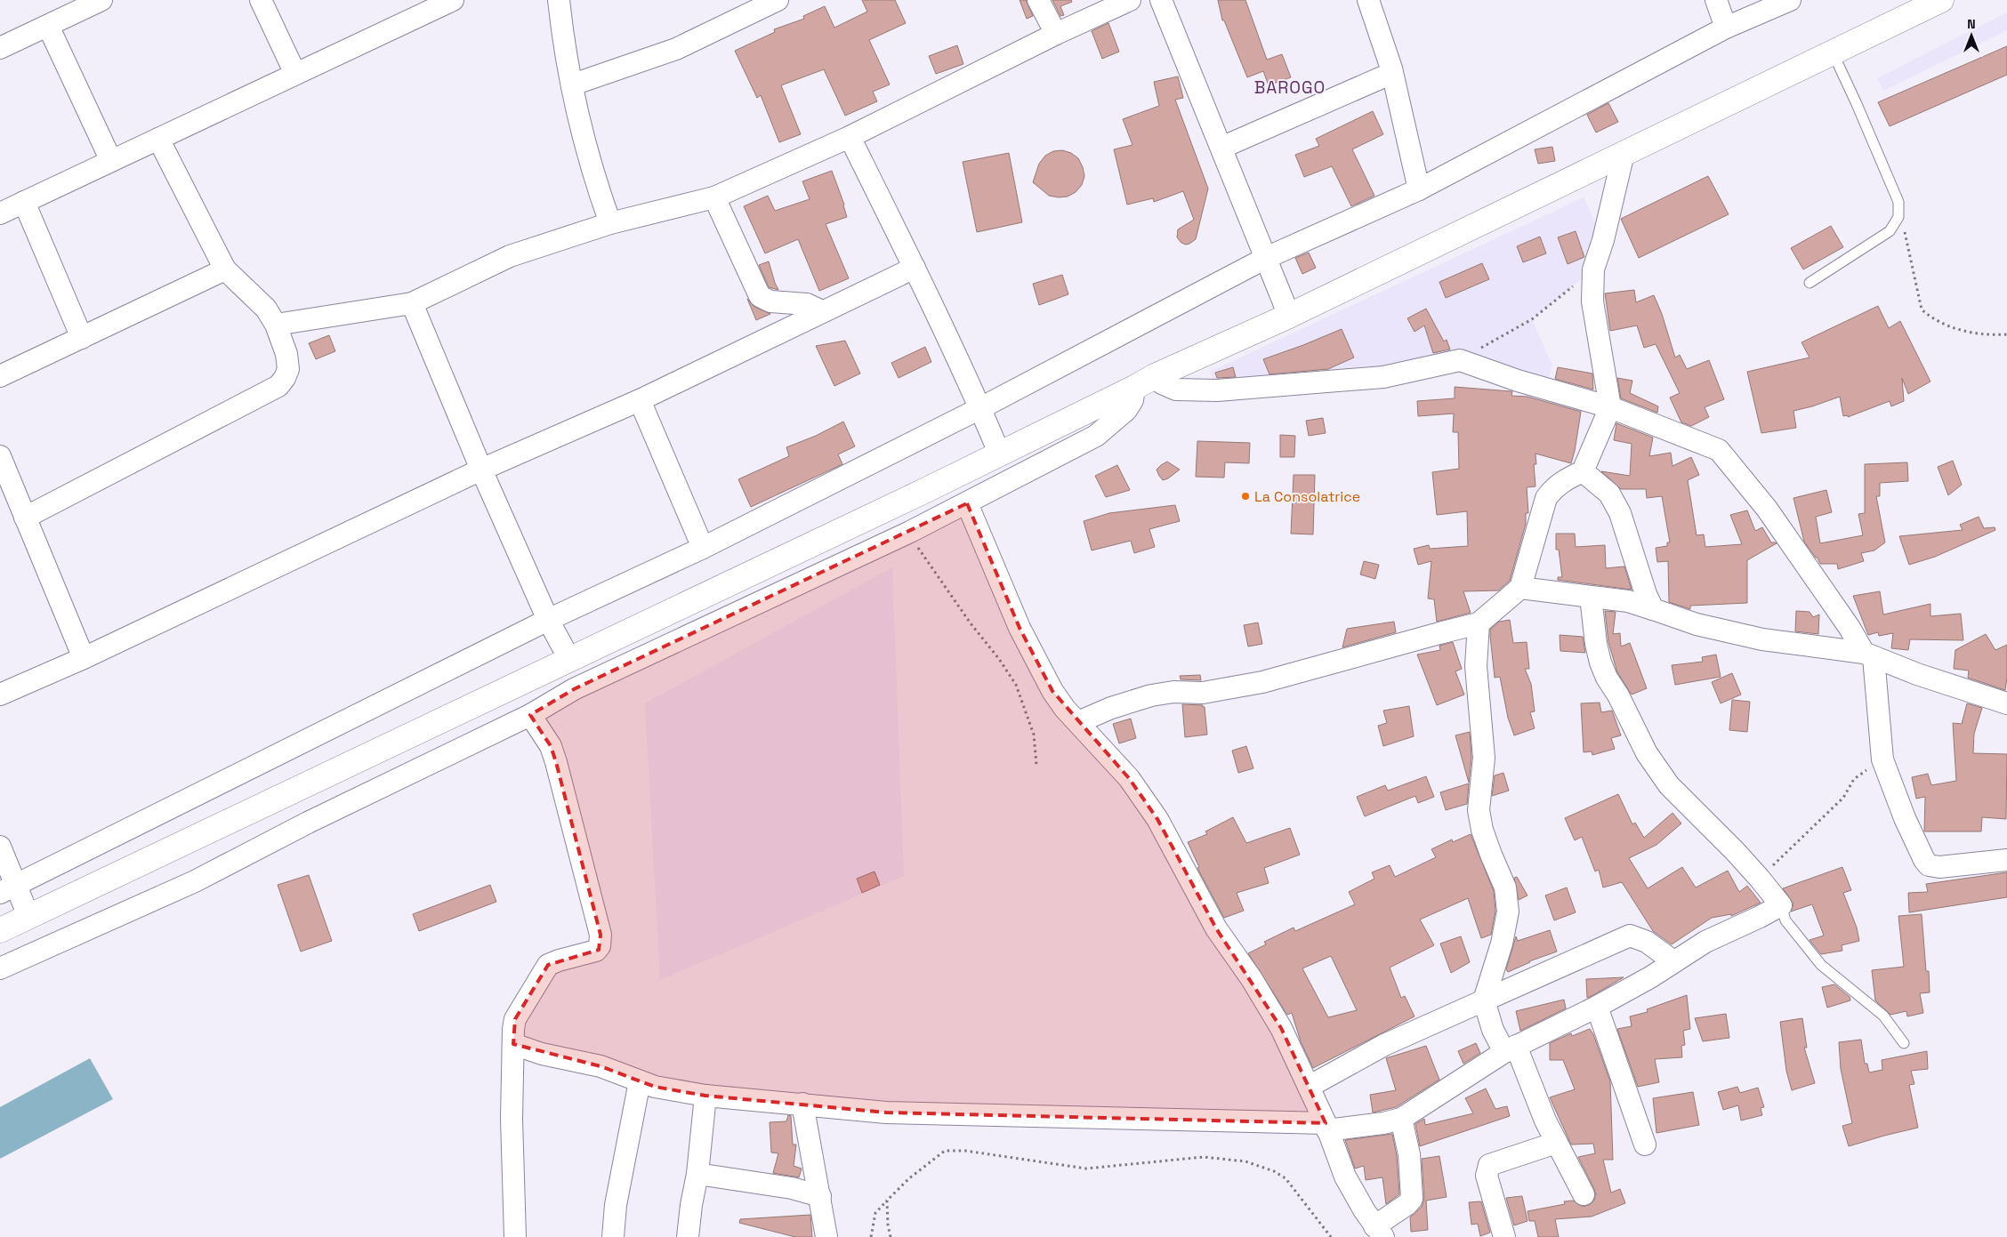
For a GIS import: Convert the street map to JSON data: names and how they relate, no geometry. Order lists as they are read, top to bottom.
{
  "districts": ["BAROGO"],
  "places": ["La Consolatrice"],
  "north": "top"
}
